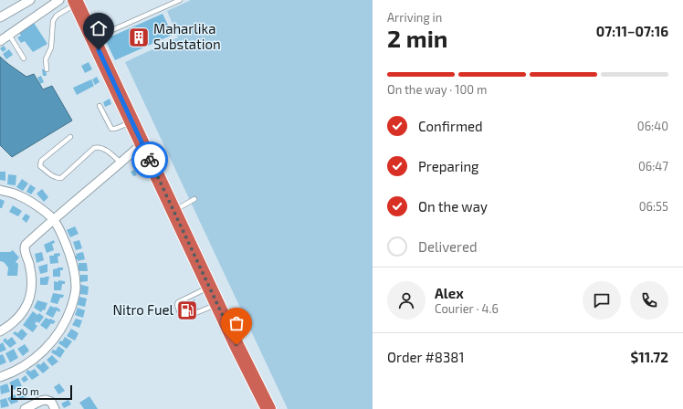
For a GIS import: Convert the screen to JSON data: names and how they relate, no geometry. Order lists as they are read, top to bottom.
{
  "places": {
    "building": ["Maharlika Substation"],
    "fuel station": ["Nitro Fuel"]
  },
  "scale_bar": "50 m",
  "page": {
    "heading": ["2 min", "Arriving in", "07:11–07:16"],
    "panel": [
      "Alex",
      "Courier · 4.6",
      "Order #8381",
      "$11.72"
    ],
    "bar": "On the way · 100 m",
    "list": [
      ["Confirmed", "06:40"],
      ["Preparing", "06:47"],
      ["On the way", "06:55"],
      "Delivered"
    ],
    "scale": "50 m"
  }
}
